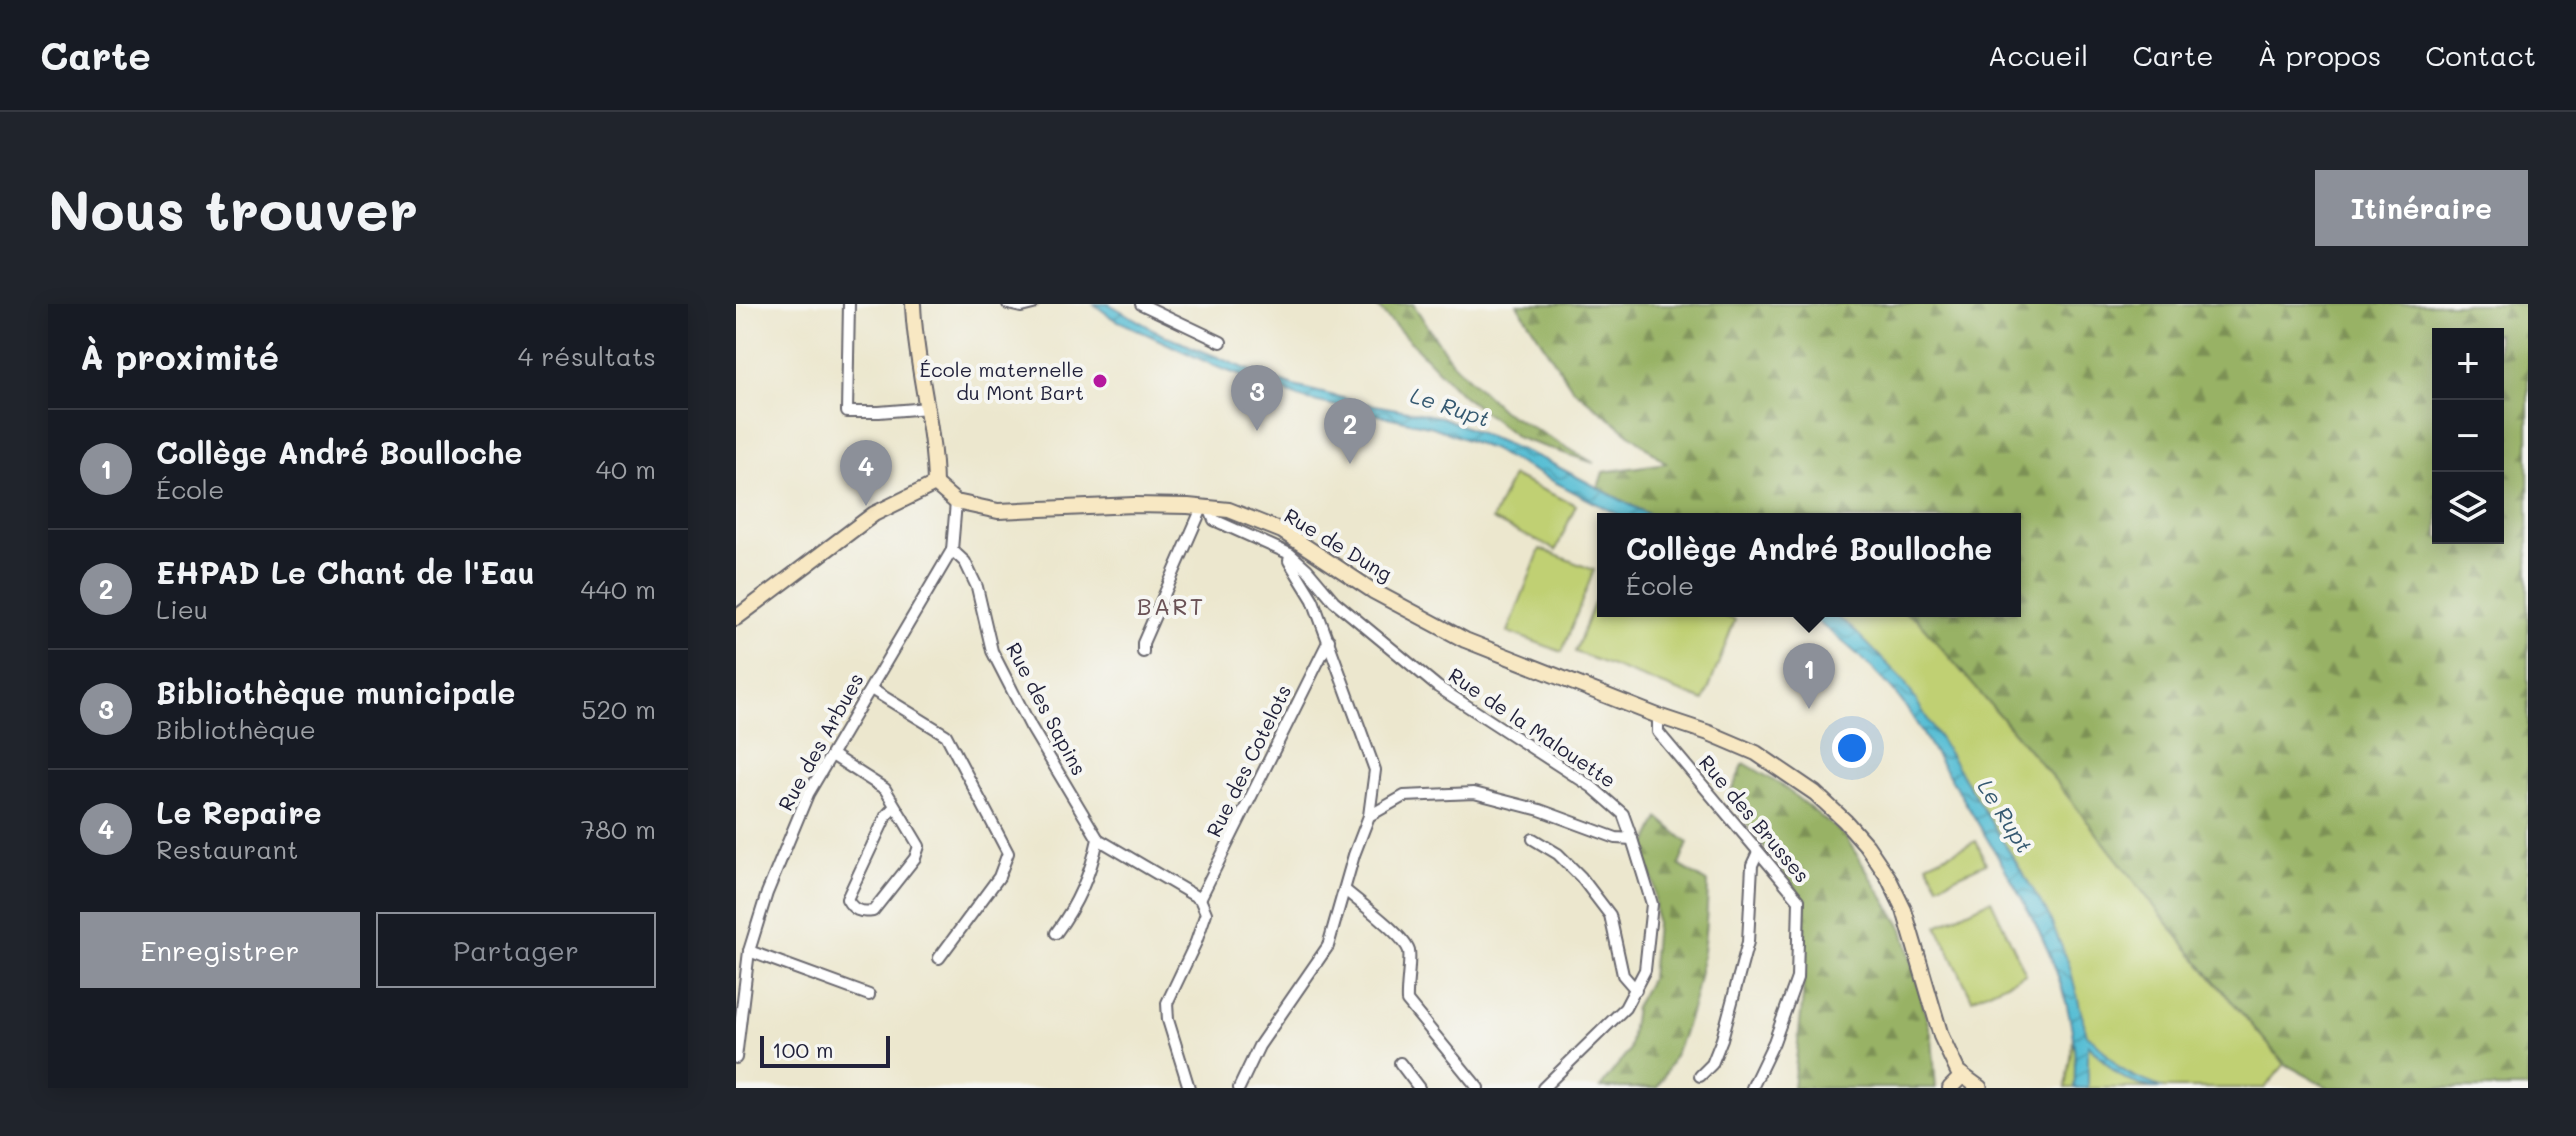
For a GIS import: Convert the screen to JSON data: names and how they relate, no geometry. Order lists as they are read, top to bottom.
{
  "streets": {
    "main road": ["Rue de Dung"],
    "street": [
      "Rue des Sapins",
      "Rue de la Malouette",
      "Rue des Arbues",
      "Rue des Cotelots",
      "Rue des Brusses"
    ]
  },
  "crossings": [
    ["Rue de Dung", "Rue de la Malouette"],
    ["Rue de Dung", "Rue des Arbues"],
    ["Rue de Dung", "Rue des Brusses"],
    ["Rue des Sapins", "Rue des Arbues"],
    ["Rue des Sapins", "Rue des Cotelots"]
  ],
  "districts": ["BART"],
  "water": ["Le Rupt"],
  "places": ["École maternelle du Mont Bart"],
  "scale_bar": "100 m",
  "page": {
    "header": "Carte",
    "nav": [
      "Accueil",
      "Carte",
      "À propos",
      "Contact"
    ],
    "buttons": [
      "Itinéraire",
      ["Enregistrer", "Partager"]
    ],
    "title": "Nous trouver",
    "heading": ["À proximité", "4 résultats"],
    "map_buttons": ["+", "−"],
    "pins": [
      "3",
      "2",
      "4",
      "1"
    ],
    "list": [
      {
        "mark": "1",
        "name": "Collège André Boulloche",
        "note": "École",
        "value": "40 m"
      },
      {
        "mark": "2",
        "name": "EHPAD Le Chant de l'Eau",
        "note": "Lieu",
        "value": "440 m"
      },
      {
        "mark": "3",
        "name": "Bibliothèque municipale",
        "note": "Bibliothèque",
        "value": "520 m"
      },
      {
        "mark": "4",
        "name": "Le Repaire",
        "note": "Restaurant",
        "value": "780 m"
      }
    ],
    "popup": ["Collège André Boulloche", "École"],
    "scale": "100 m"
  }
}
